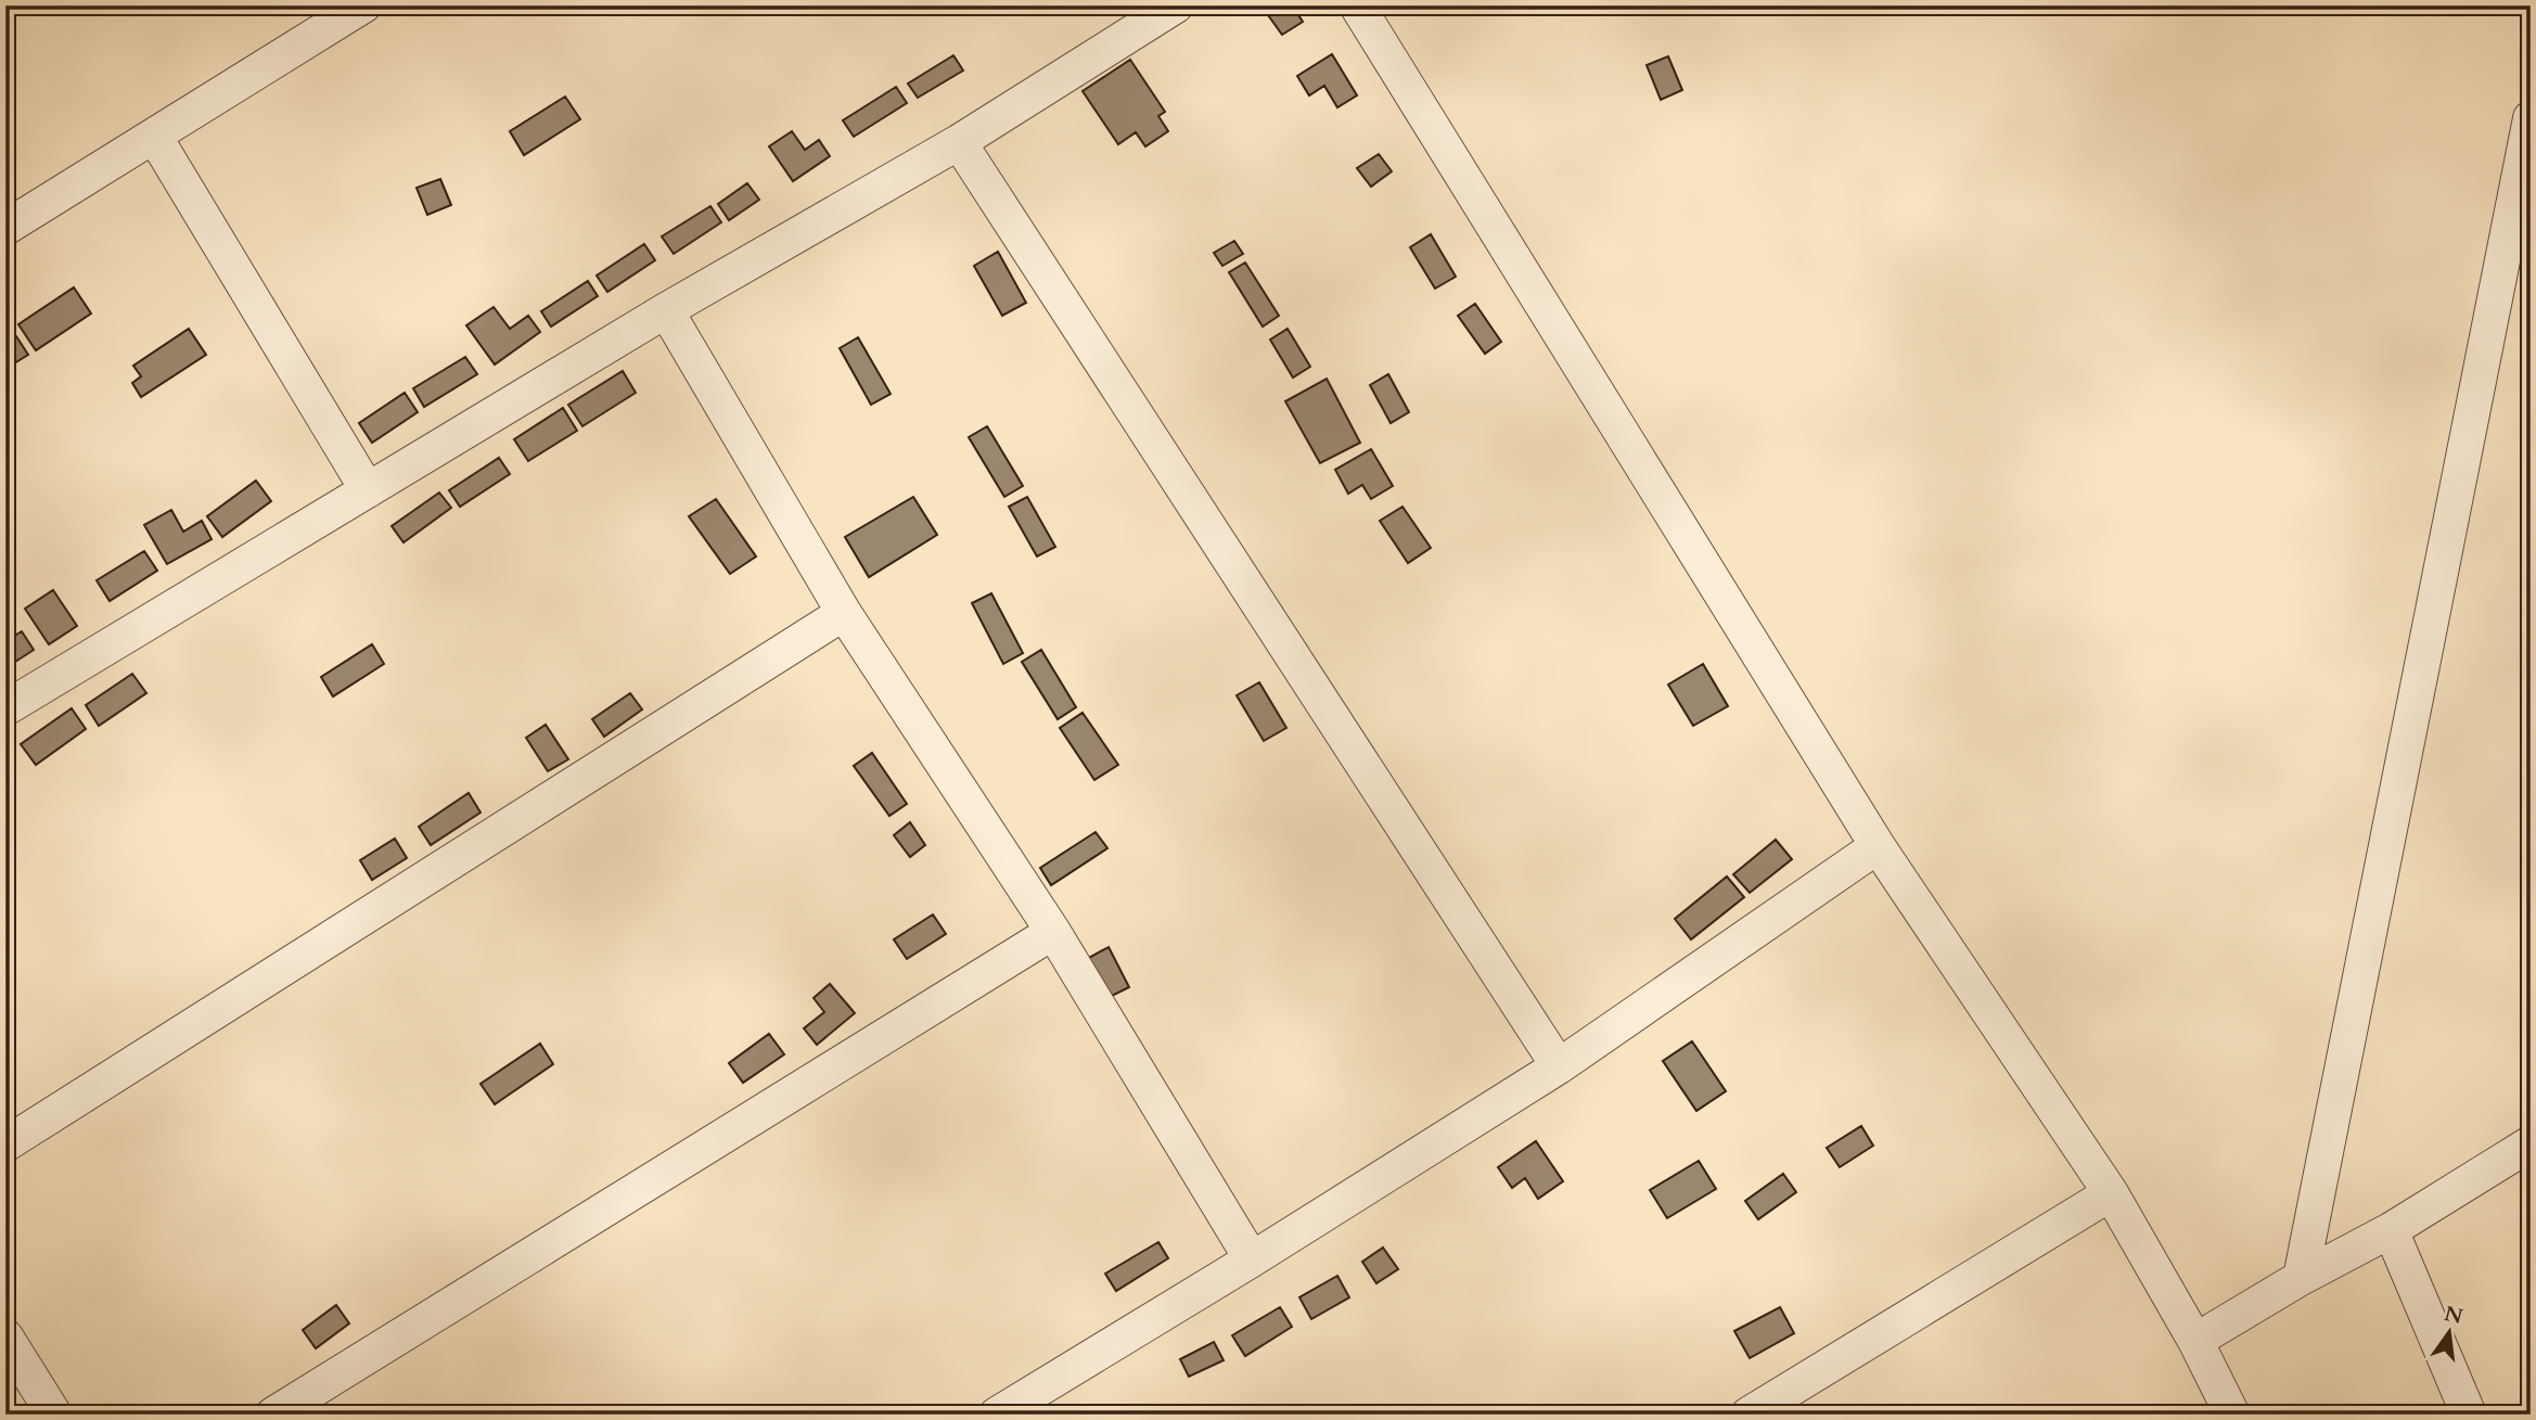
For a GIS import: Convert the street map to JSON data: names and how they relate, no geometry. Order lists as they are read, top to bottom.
{
  "north": "top"
}
